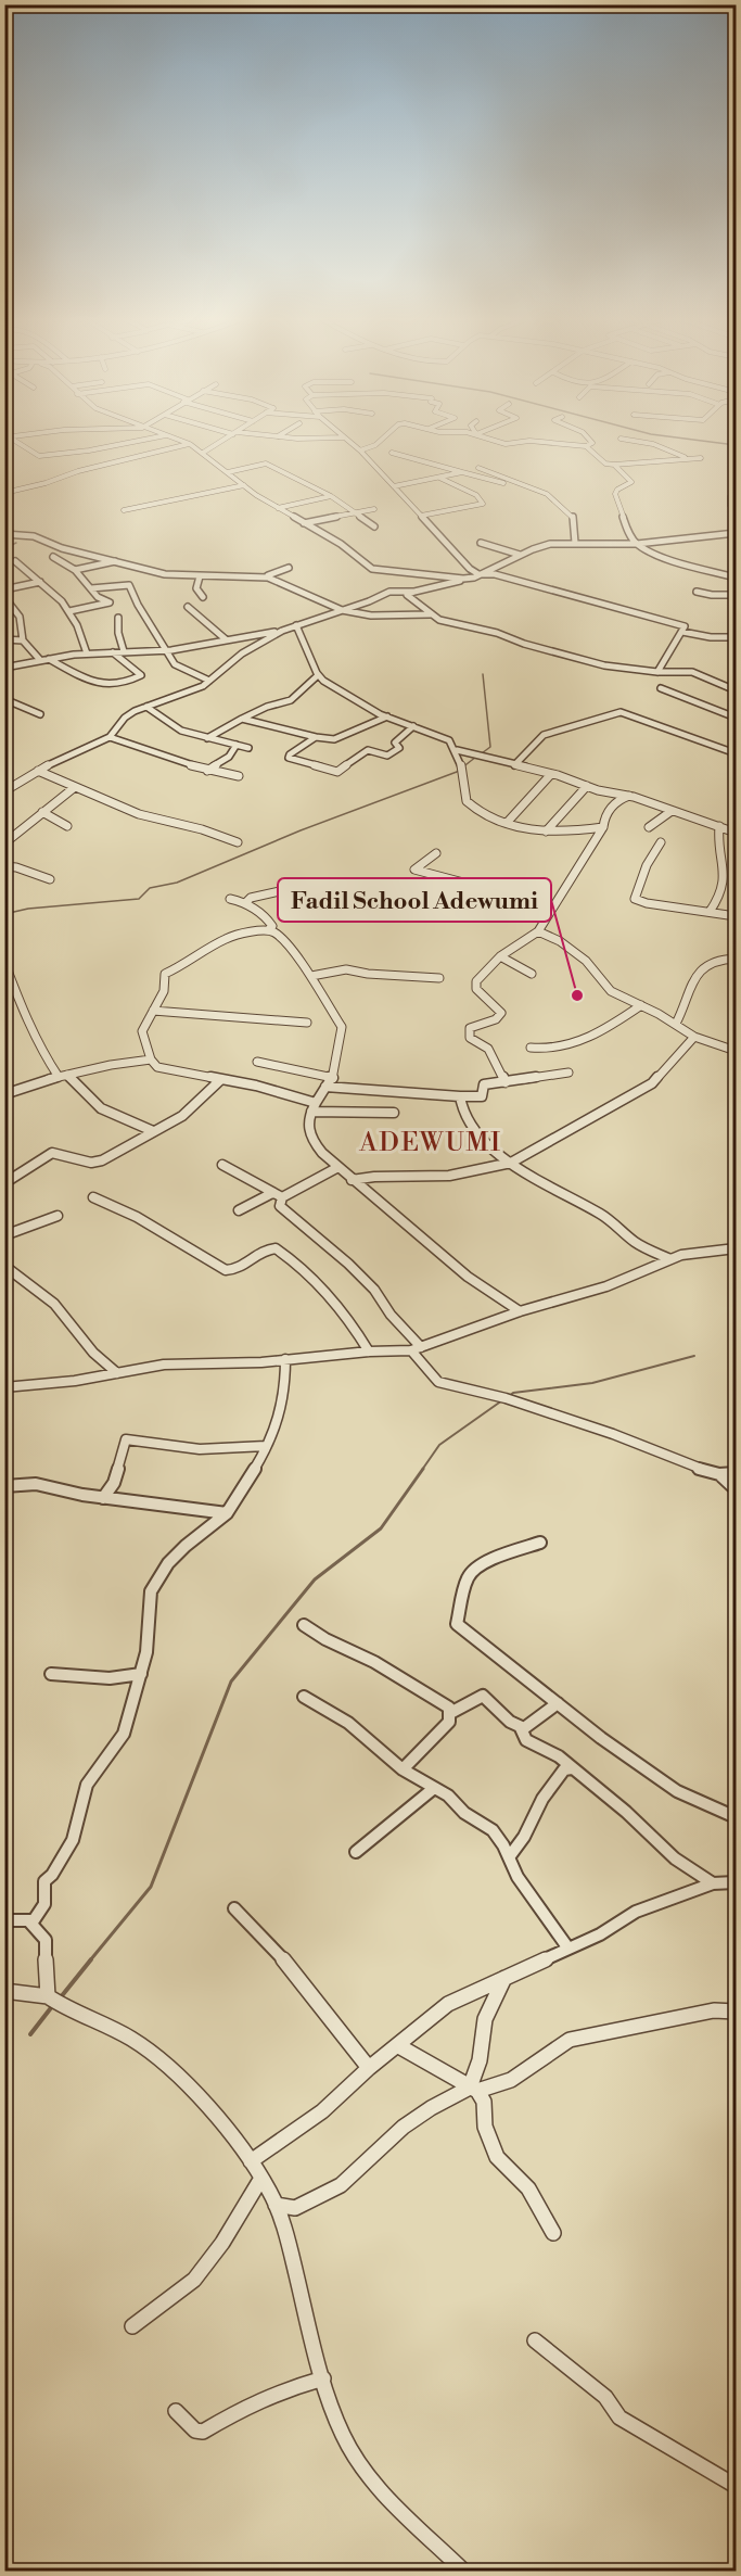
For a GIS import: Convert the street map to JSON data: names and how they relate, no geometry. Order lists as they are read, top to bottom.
{
  "districts": ["ADEWUMI"],
  "places": ["Fadil School Adewumi"]
}
